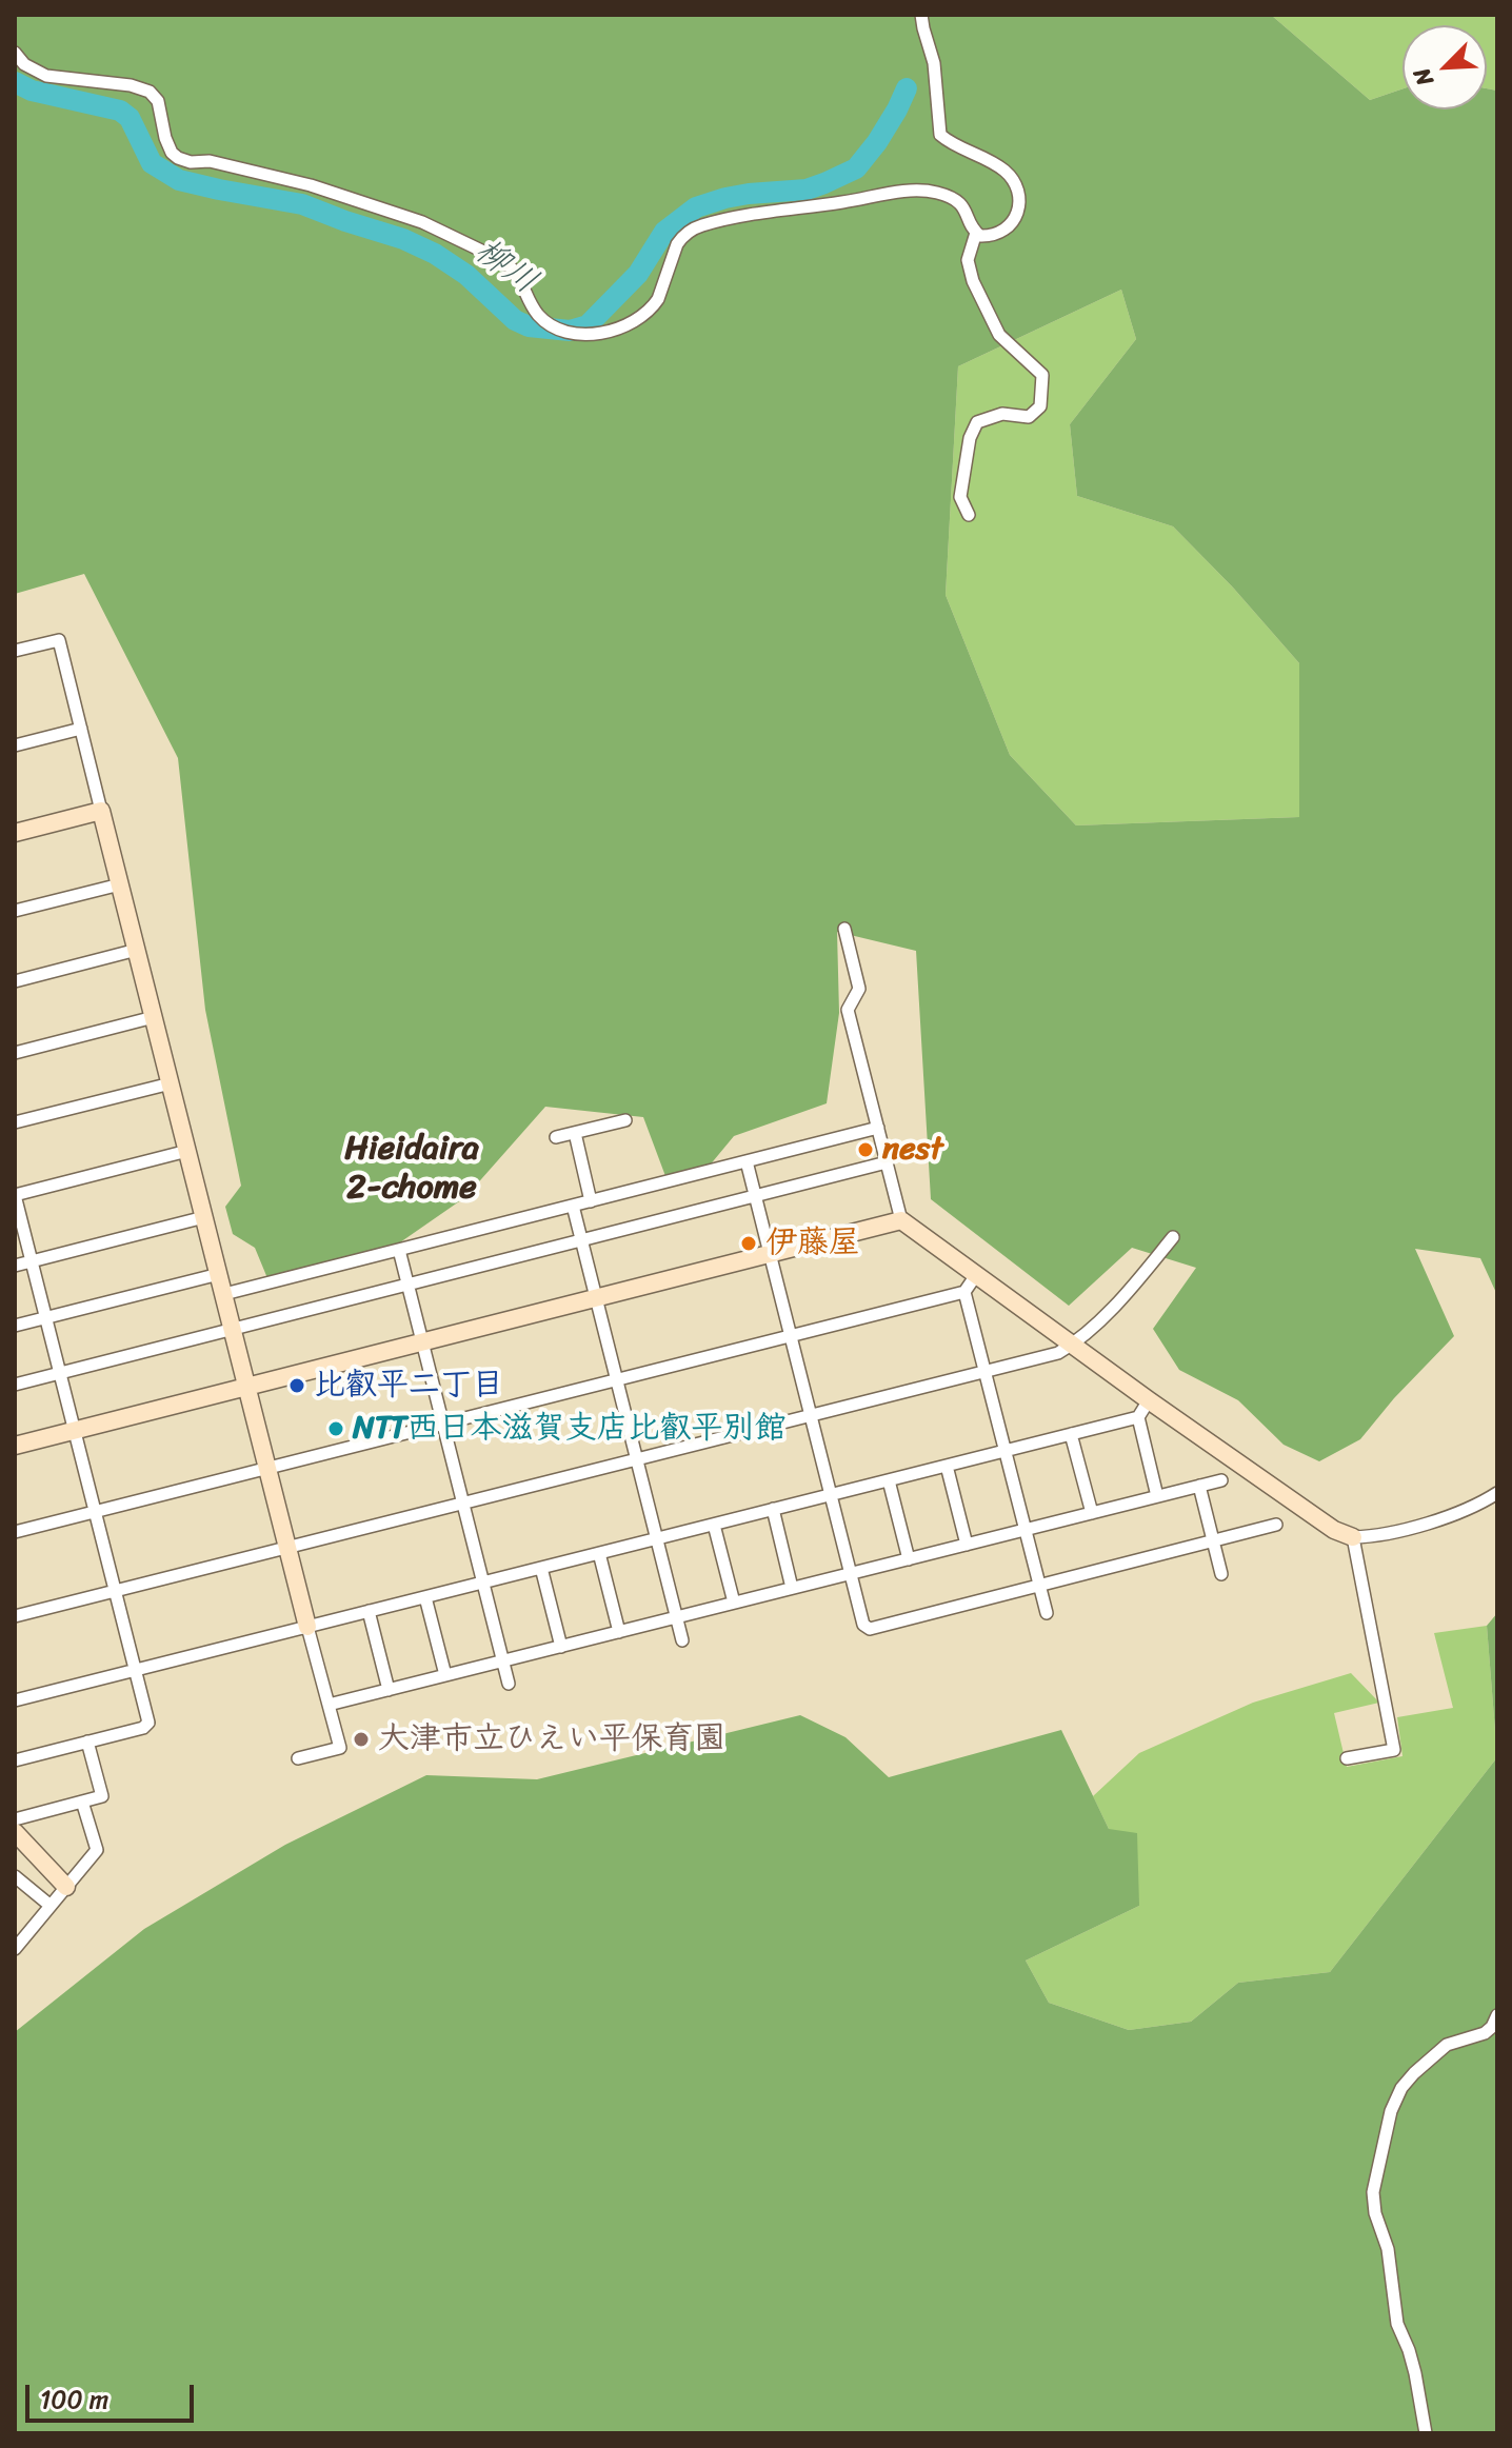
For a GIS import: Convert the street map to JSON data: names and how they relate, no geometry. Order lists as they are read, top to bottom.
{
  "districts": ["Hieidaira 2-chome"],
  "water": ["柳川"],
  "places": [
    "nest",
    "伊藤屋",
    "比叡平二丁目",
    "NTT西日本滋賀支店比叡平別館",
    "大津市立ひえい平保育園"
  ],
  "scale_bar": "100 m",
  "north": "bottom left"
}
